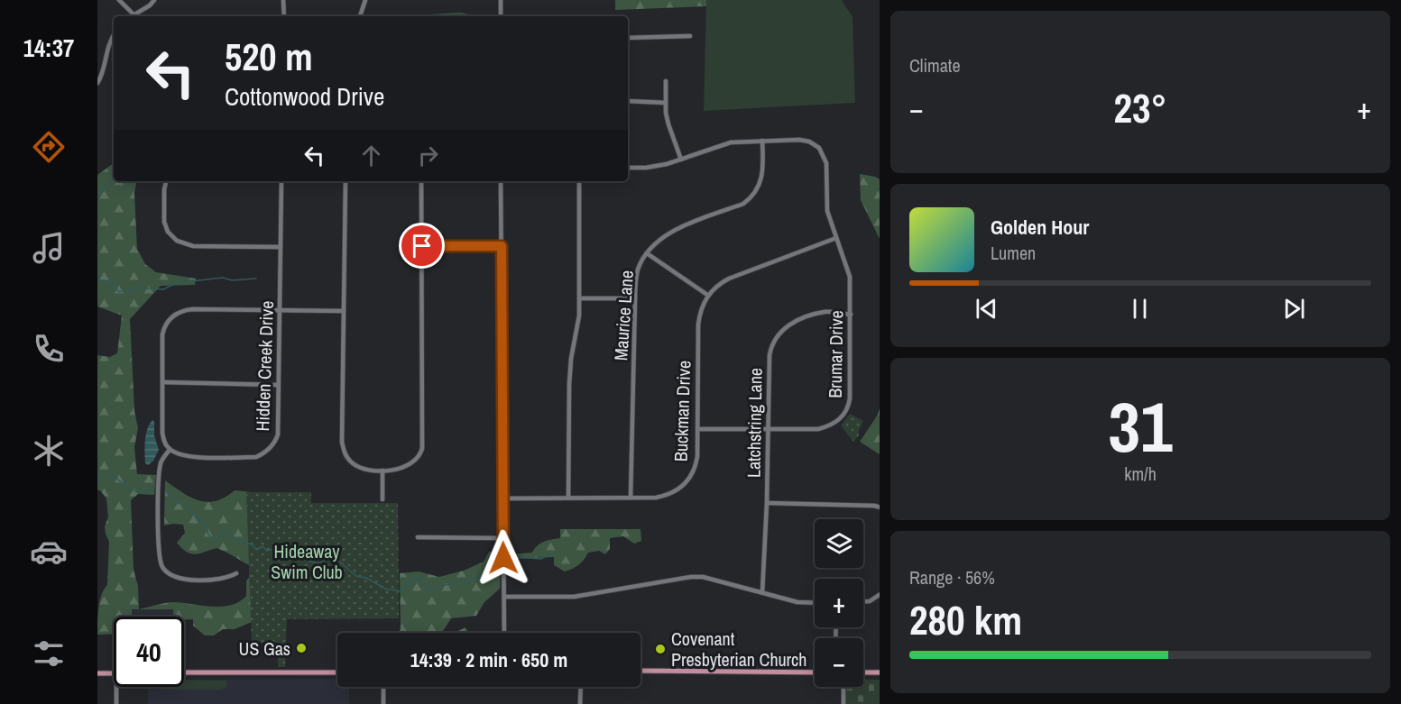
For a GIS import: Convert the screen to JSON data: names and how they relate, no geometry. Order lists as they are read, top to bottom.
{
  "streets": {
    "street": [
      "Maurice Lane",
      "Brumar Drive",
      "Hidden Creek Drive",
      "Buckman Drive",
      "Latchstring Lane"
    ]
  },
  "crossings": [
    ["Maurice Lane", "Brumar Drive"],
    ["Maurice Lane", "Buckman Drive"],
    ["Brumar Drive", "Buckman Drive"],
    ["Brumar Drive", "Latchstring Lane"]
  ],
  "parks": ["Hideaway Swim Club"],
  "places": ["US Gas", "Covenant Presbyterian Church"],
  "page": {
    "tabs": "14:37",
    "tile": [
      "Climate",
      ["31", "km/h"],
      ["Range · 56%", "280 km"]
    ],
    "turn": ["520 m", "Cottonwood Drive"],
    "heat": ["−", "23°", "+"],
    "song": ["Golden Hour", "Lumen"],
    "map_buttons": ["+", "−"],
    "limit": "40",
    "trip": "14:39 · 2 min · 650 m"
  }
}
